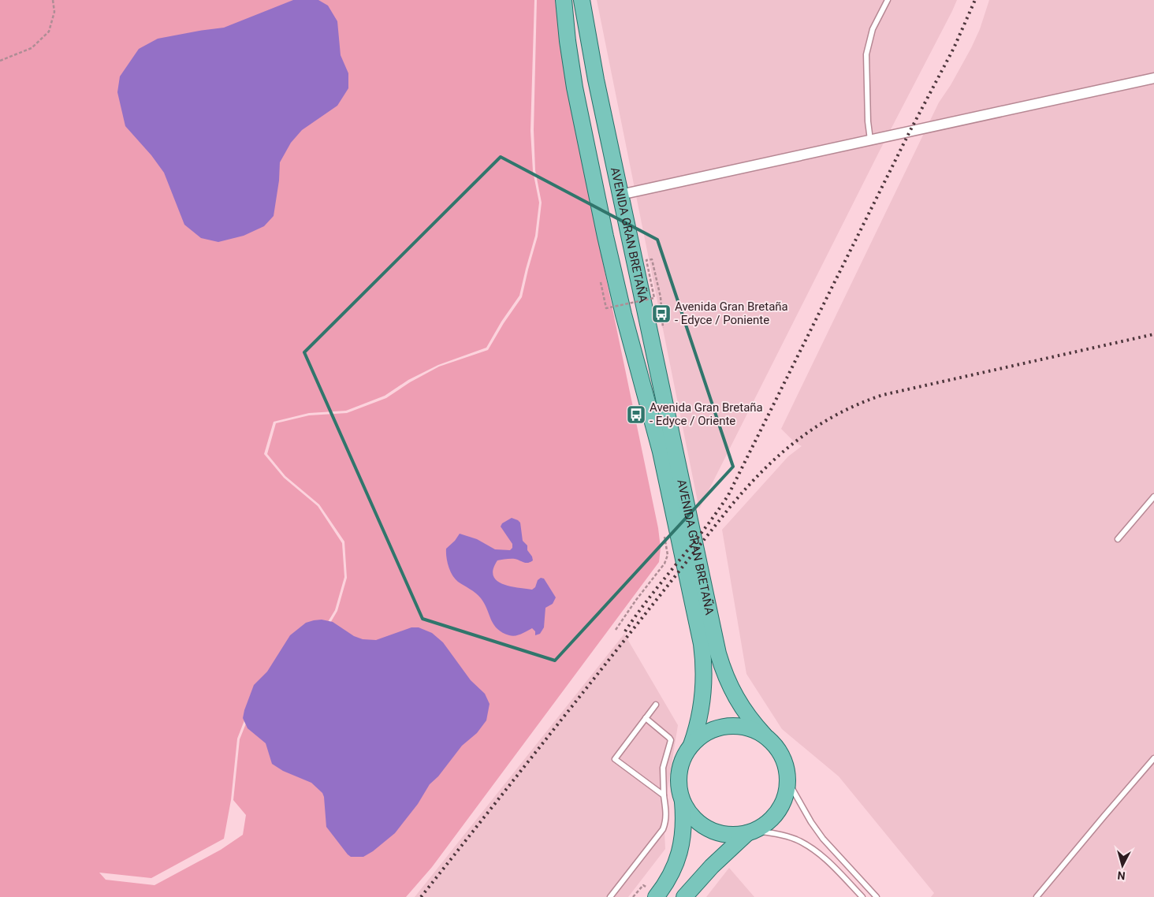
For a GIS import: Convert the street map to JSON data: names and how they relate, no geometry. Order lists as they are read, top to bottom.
{
  "streets": {
    "main road": ["AVENIDA GRAN BRETAÑA"]
  },
  "places": {
    "bus stop": ["Avenida Gran Bretaña - Edyce / Poniente", "Avenida Gran Bretaña - Edyce / Oriente"]
  },
  "north": "bottom"
}
